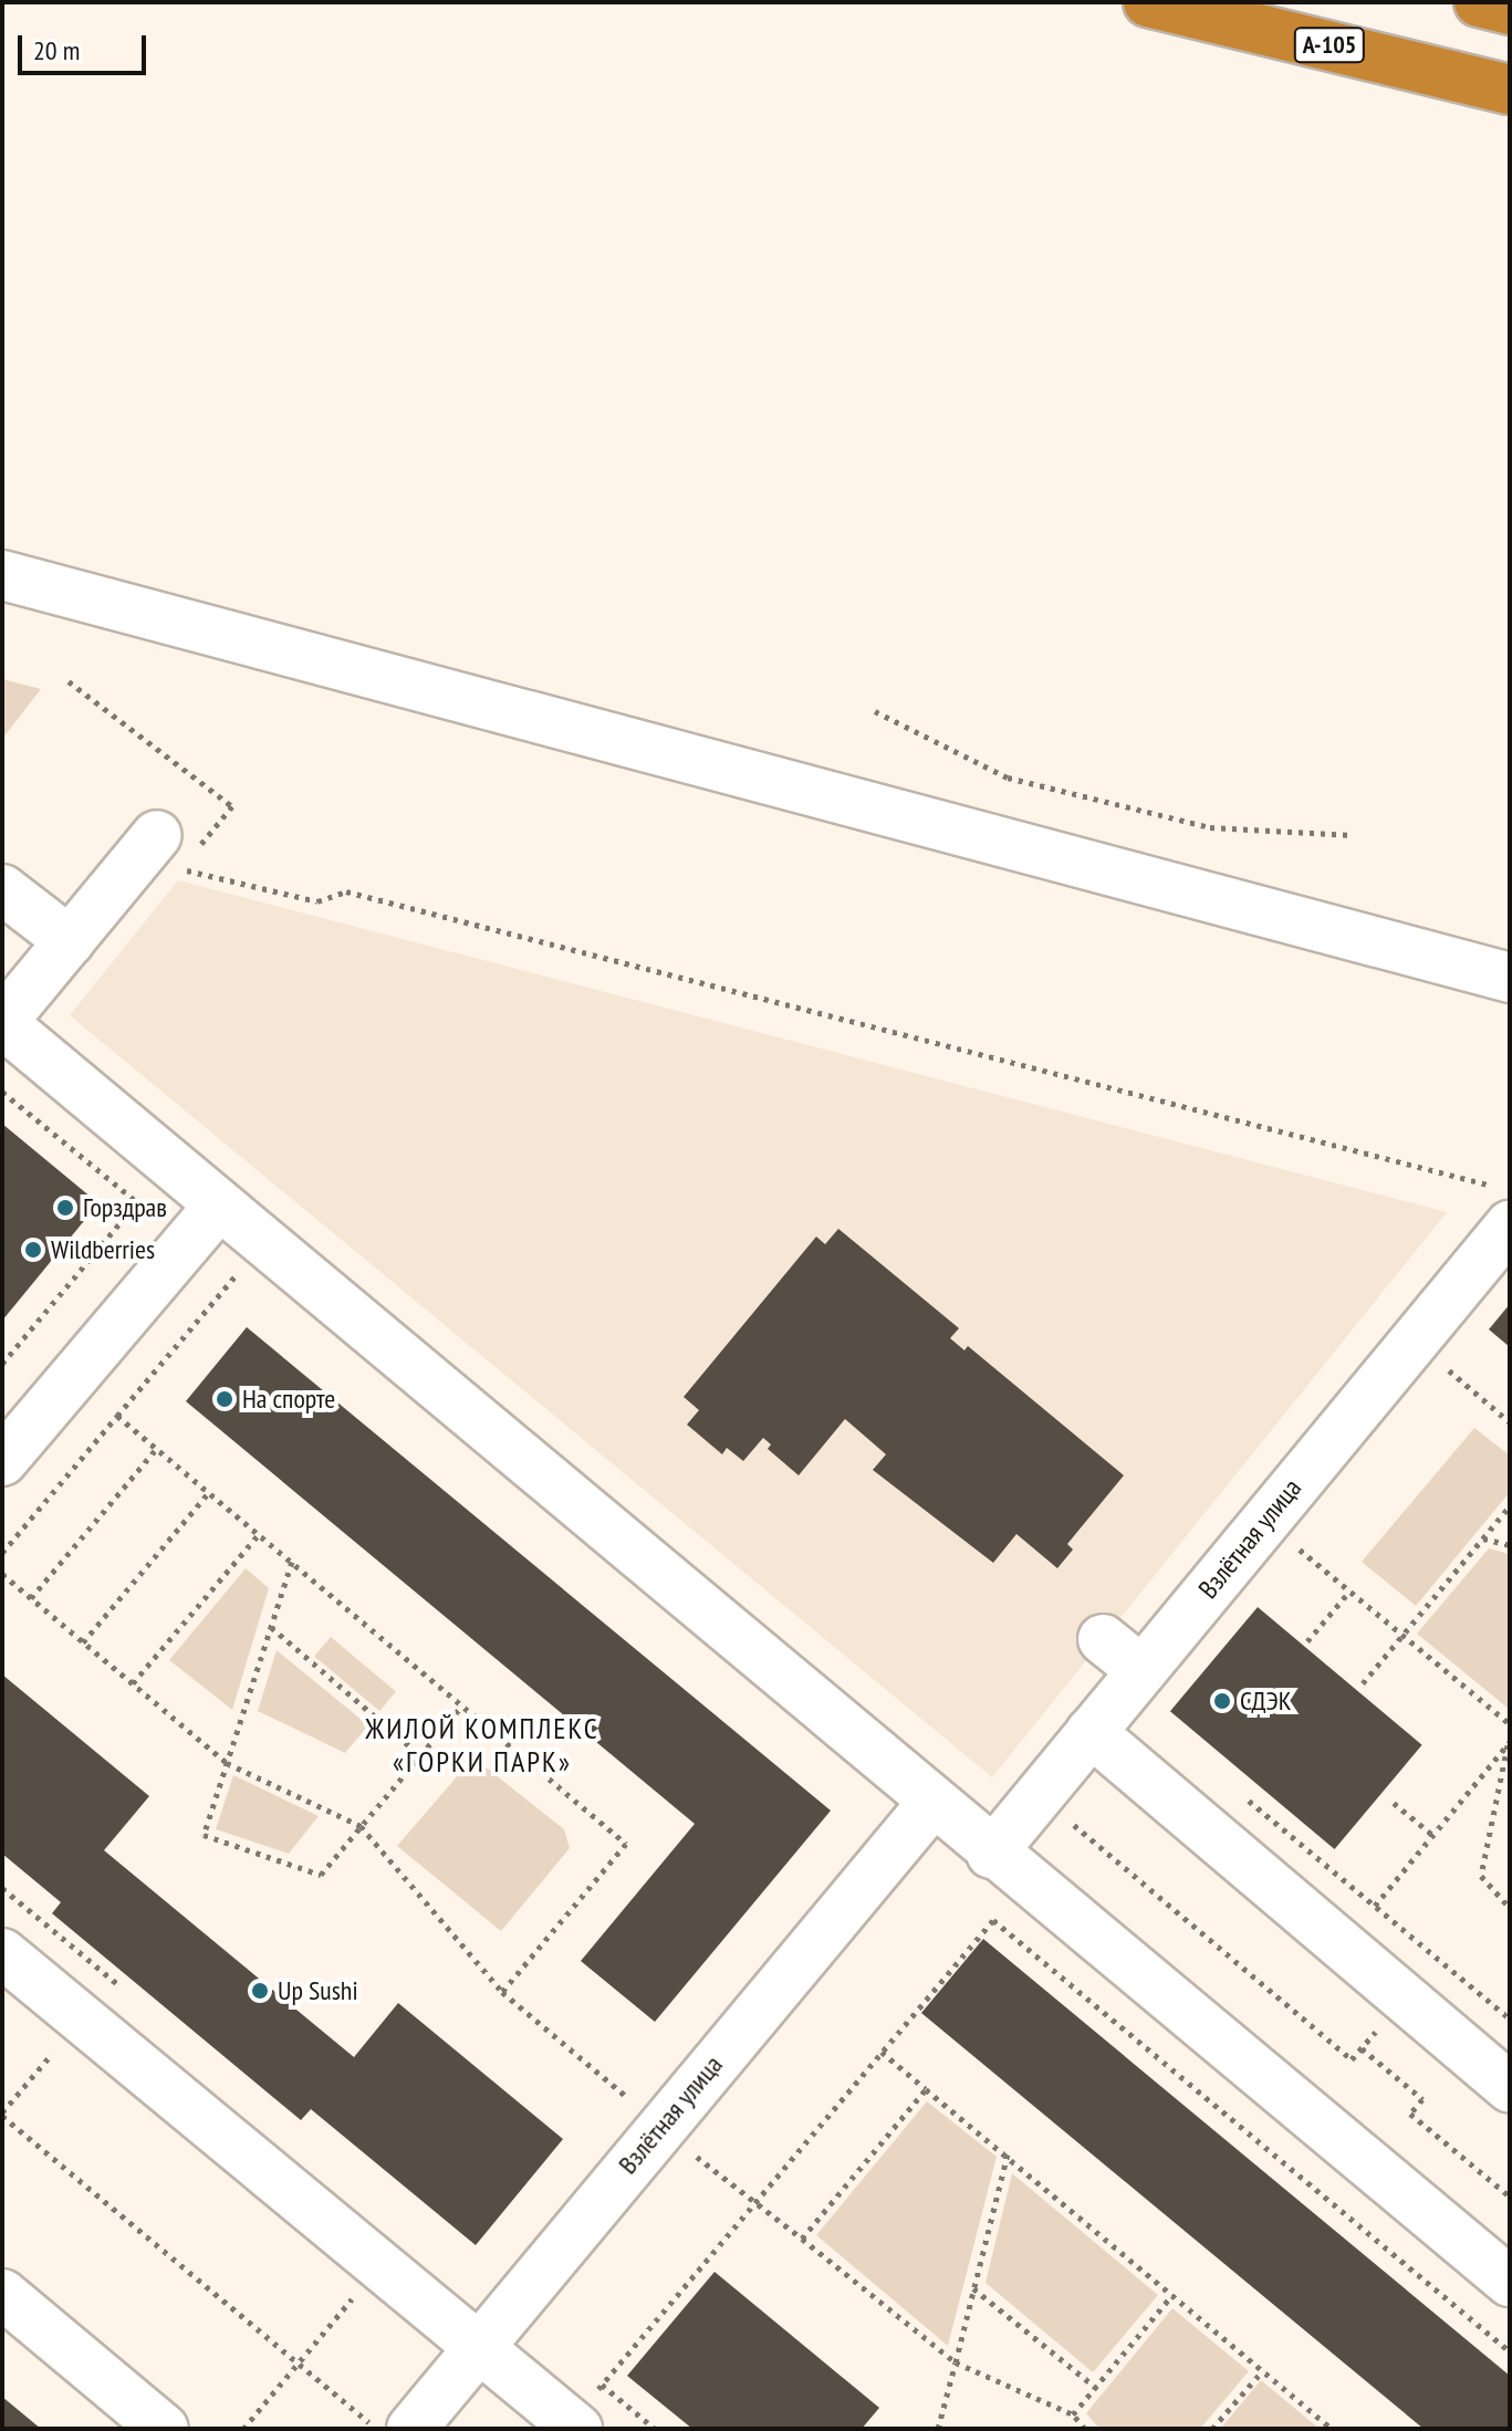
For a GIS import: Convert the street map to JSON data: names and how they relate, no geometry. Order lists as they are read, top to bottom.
{
  "streets": {
    "highway": ["А-105"],
    "street": ["Взлётная улица"]
  },
  "districts": ["ЖИЛОЙ КОМПЛЕКС «ГОРКИ ПАРК»"],
  "places": [
    "Горздрав",
    "Wildberries",
    "На спорте",
    "СДЭК",
    "Up Sushi"
  ],
  "scale_bar": "20 m"
}
